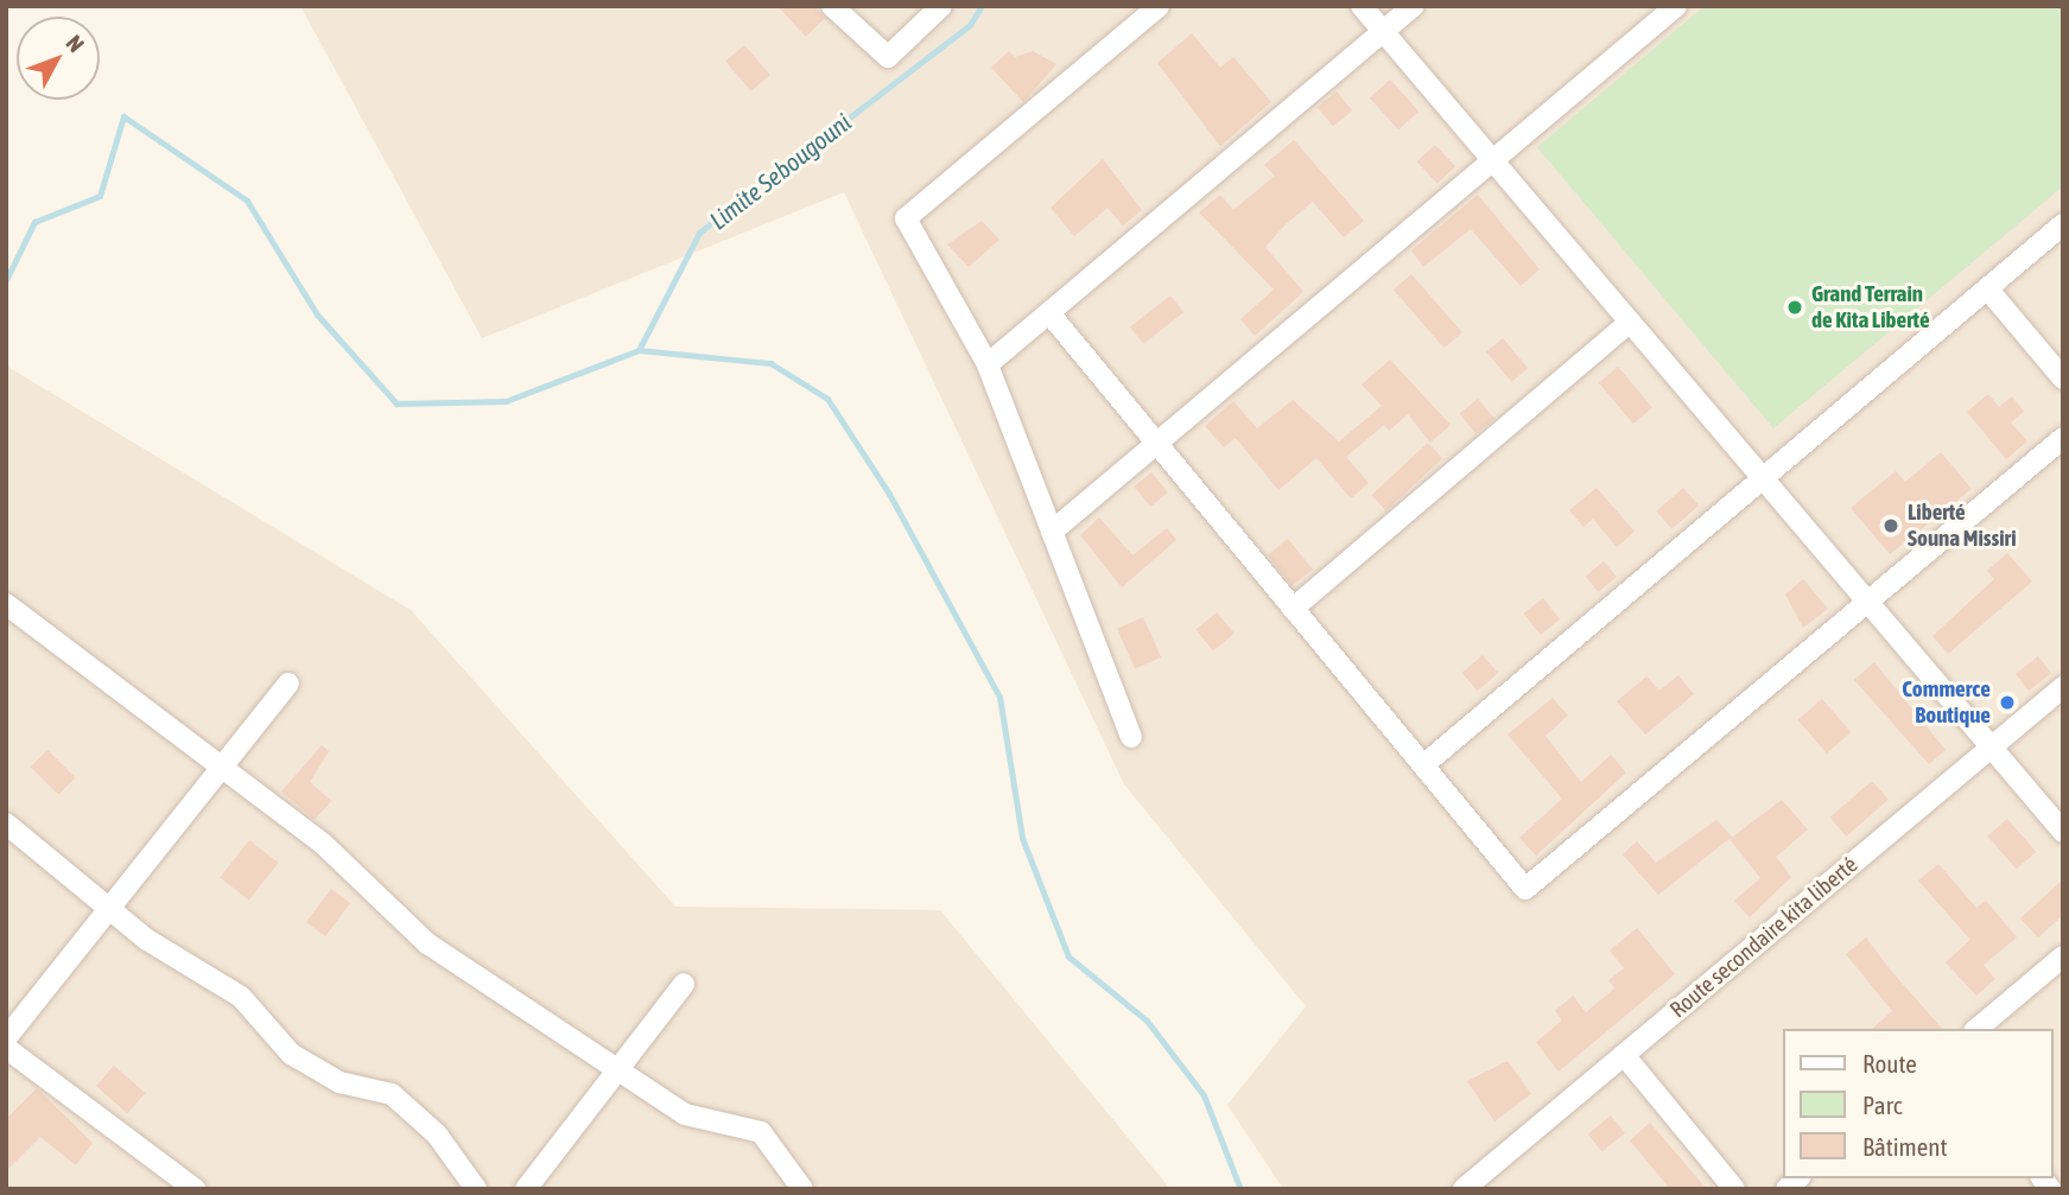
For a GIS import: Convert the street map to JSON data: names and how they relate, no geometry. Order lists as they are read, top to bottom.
{
  "streets": {
    "street": ["Route secondaire kita liberté"]
  },
  "water": ["Limite Sebougouni"],
  "places": ["Grand Terrain de Kita Liberté", "Liberté Souna Missiri", "Commerce Boutique"],
  "legend": ["Route", "Parc", "Bâtiment"],
  "north": "top right"
}
